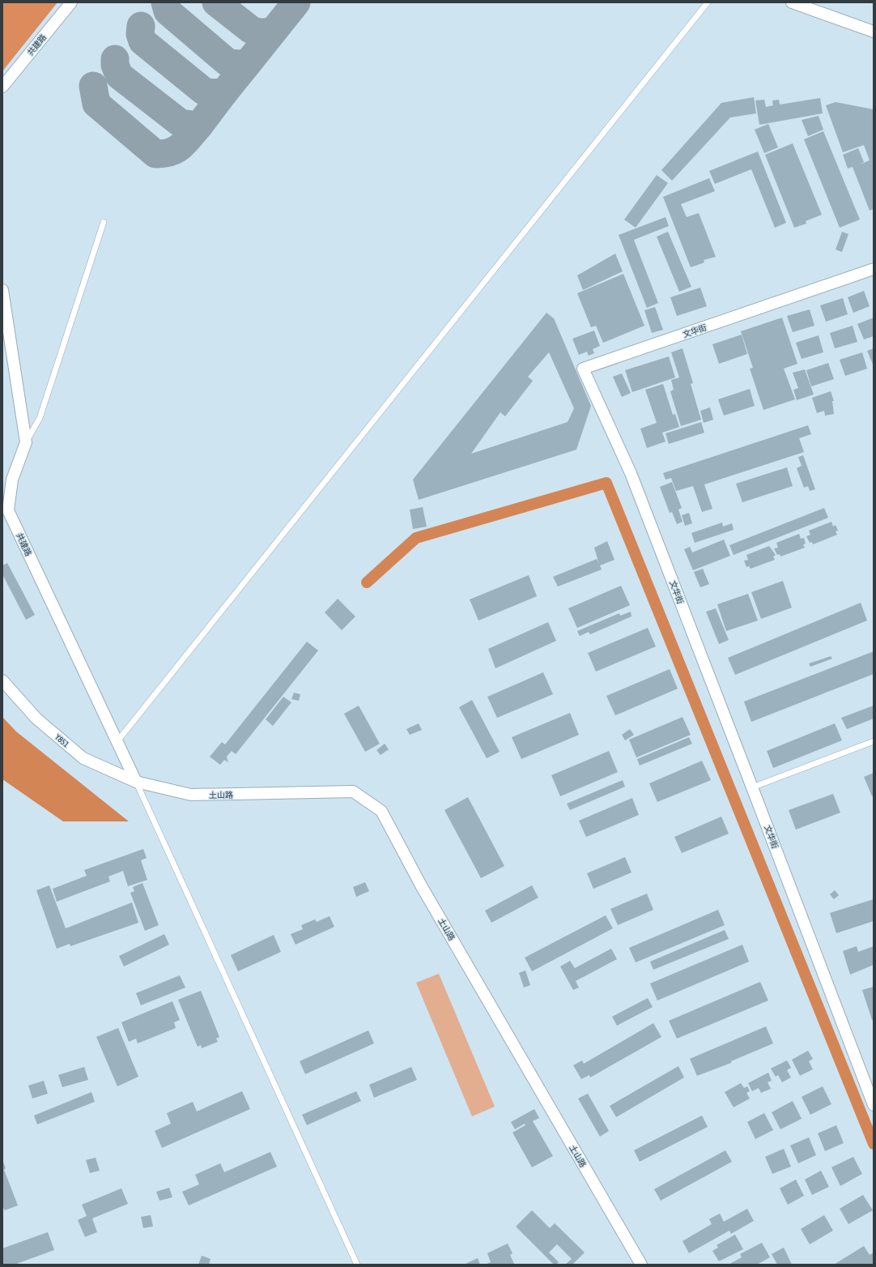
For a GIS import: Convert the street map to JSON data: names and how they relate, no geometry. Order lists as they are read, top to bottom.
{
  "streets": {
    "street": [
      "共建路",
      "文华街",
      "Y851",
      "土山路"
    ]
  },
  "crossings": [
    ["共建路", "Y851"],
    ["共建路", "土山路"],
    ["Y851", "土山路"]
  ]
}
